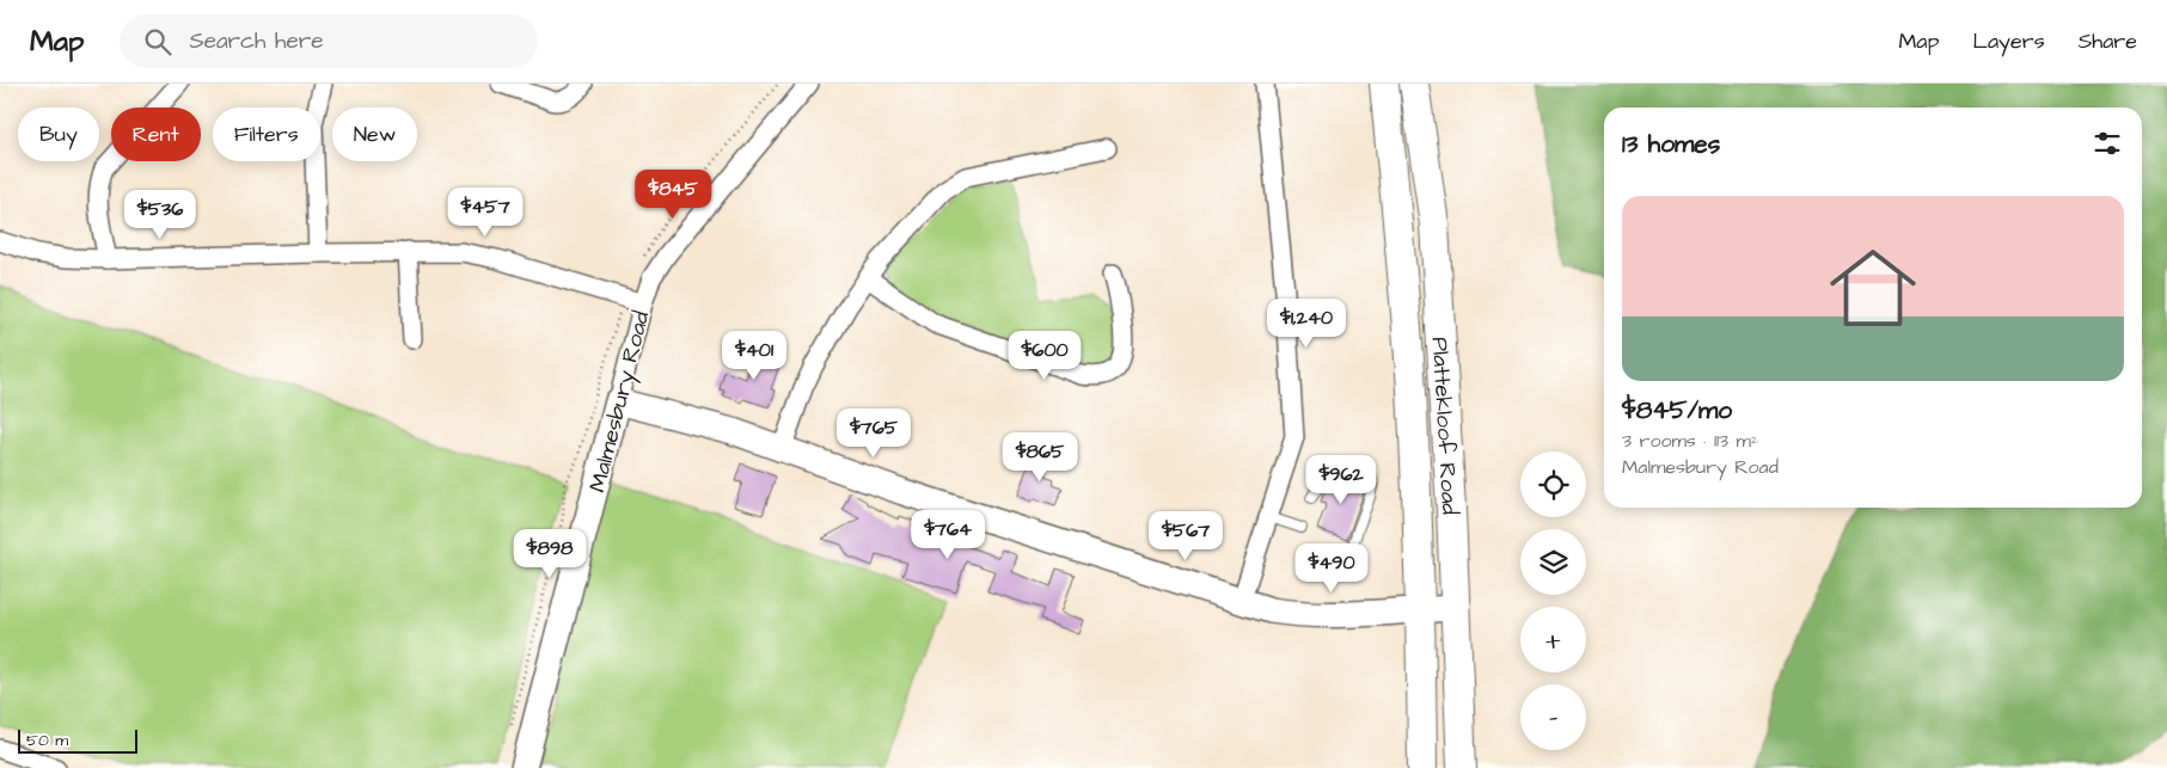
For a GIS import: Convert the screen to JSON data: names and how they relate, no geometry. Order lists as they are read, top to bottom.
{
  "streets": {
    "main road": ["Plattekloof Road"],
    "street": ["Malmesbury Road"]
  },
  "scale_bar": "50 m",
  "page": {
    "header": "Map",
    "search": "Search here",
    "nav": ["Map", "Layers", "Share"],
    "chip": [
      "Buy",
      "Rent",
      "Filters",
      "New"
    ],
    "heading": "13 homes",
    "price": [
      "$845",
      "$457",
      "$536",
      "$1,240",
      "$401",
      "$600",
      "$765",
      "$865",
      "$962",
      "$764",
      "$567",
      "$898",
      "$490"
    ],
    "list": [
      {
        "name": "$845/mo",
        "note": "3 rooms · 113 m² · Malmesbury Road"
      }
    ],
    "map_buttons": ["+", "−"],
    "scale": "50 m"
  }
}
